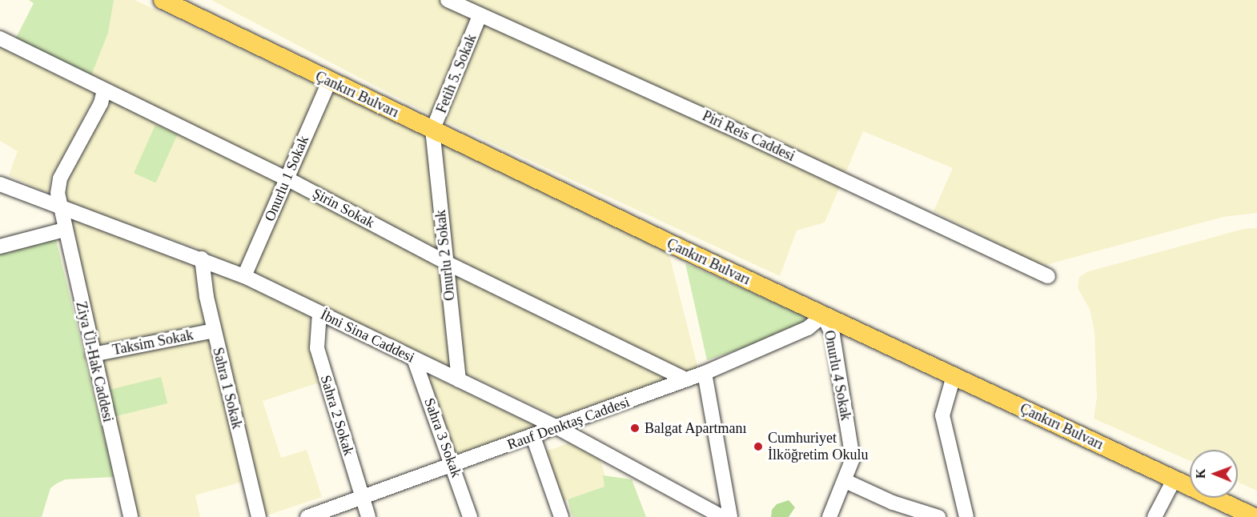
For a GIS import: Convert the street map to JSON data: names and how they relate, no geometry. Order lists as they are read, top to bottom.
{
  "streets": {
    "main road": ["Çankırı Bulvarı"],
    "street": [
      "Fetih 5. Sokak",
      "Piri Reis Caddesi",
      "Onurlu 1 Sokak",
      "Şirin Sokak",
      "Onurlu 2 Sokak",
      "İbni Sina Caddesi",
      "Taksim Sokak",
      "Ziya Ül-Hak Caddesi",
      "Onurlu 4 Sokak",
      "Sahra 1 Sokak",
      "Sahra 2 Sokak",
      "Rauf Denktaş Caddesi",
      "Sahra 3 Sokak"
    ]
  },
  "crossings": [
    ["Fetih 5. Sokak", "Çankırı Bulvarı"],
    ["Fetih 5. Sokak", "Piri Reis Caddesi"],
    ["Fetih 5. Sokak", "Onurlu 2 Sokak"],
    ["Çankırı Bulvarı", "Onurlu 1 Sokak"],
    ["Çankırı Bulvarı", "Onurlu 2 Sokak"],
    ["Çankırı Bulvarı", "Onurlu 4 Sokak"],
    ["Çankırı Bulvarı", "Rauf Denktaş Caddesi"],
    ["Onurlu 1 Sokak", "Şirin Sokak"],
    ["Onurlu 1 Sokak", "İbni Sina Caddesi"],
    ["Şirin Sokak", "Onurlu 2 Sokak"],
    ["Şirin Sokak", "Ziya Ül-Hak Caddesi"],
    ["Şirin Sokak", "Rauf Denktaş Caddesi"],
    ["Onurlu 2 Sokak", "İbni Sina Caddesi"],
    ["İbni Sina Caddesi", "Ziya Ül-Hak Caddesi"],
    ["İbni Sina Caddesi", "Sahra 1 Sokak"],
    ["İbni Sina Caddesi", "Sahra 2 Sokak"],
    ["İbni Sina Caddesi", "Rauf Denktaş Caddesi"],
    ["İbni Sina Caddesi", "Sahra 3 Sokak"],
    ["Taksim Sokak", "Ziya Ül-Hak Caddesi"],
    ["Taksim Sokak", "Sahra 1 Sokak"],
    ["Onurlu 4 Sokak", "Rauf Denktaş Caddesi"],
    ["Sahra 2 Sokak", "Rauf Denktaş Caddesi"],
    ["Rauf Denktaş Caddesi", "Sahra 3 Sokak"]
  ],
  "places": ["Balgat Apartmanı", "Cumhuriyet İlköğretim Okulu"],
  "north": "left"
}
